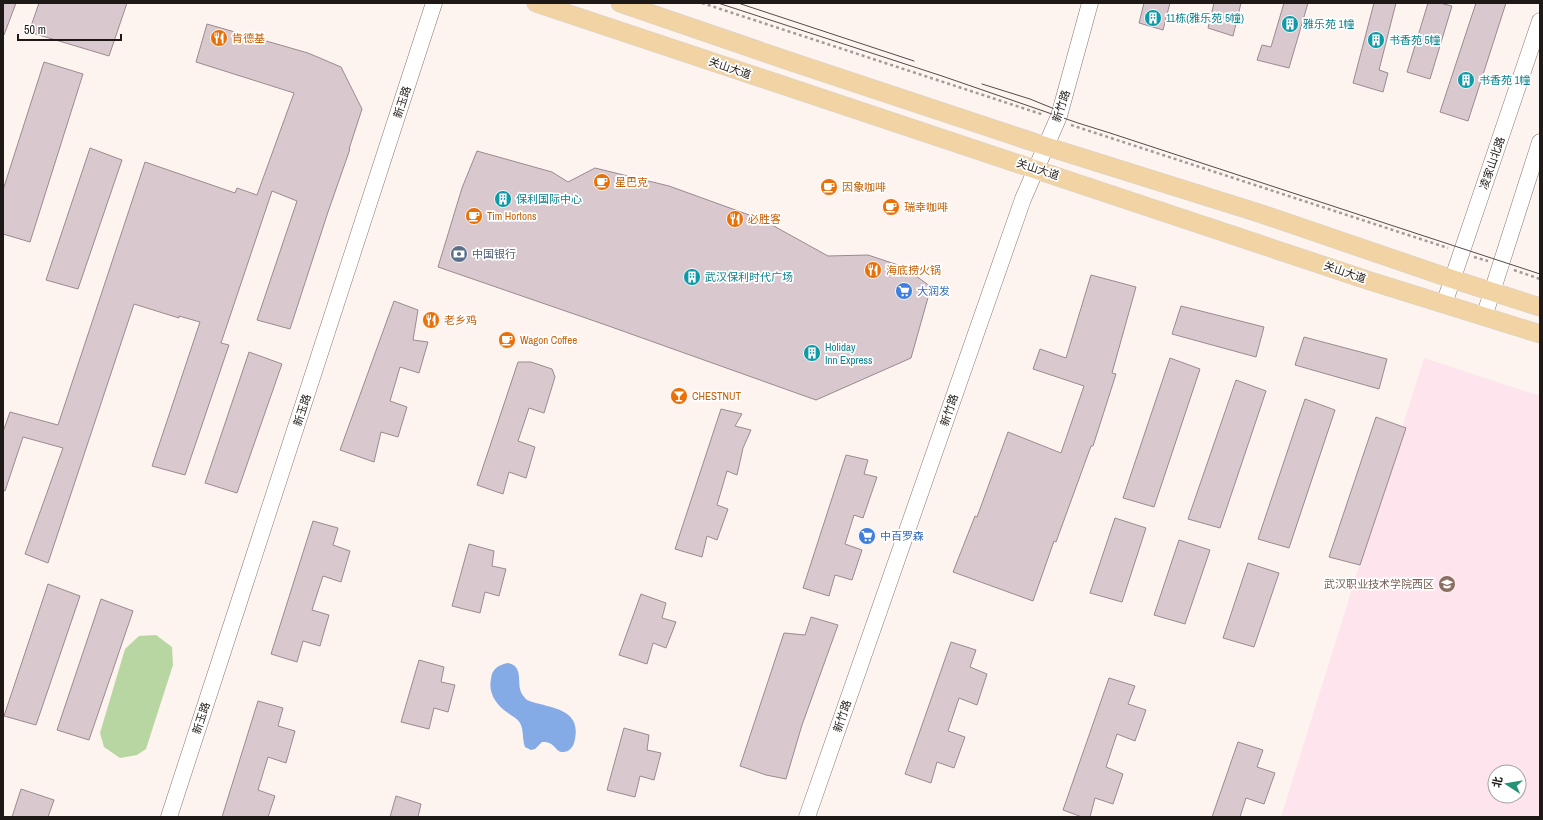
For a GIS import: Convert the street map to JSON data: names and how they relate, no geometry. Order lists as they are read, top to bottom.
{
  "streets": {
    "main road": [
      "关山大道",
      "新玉路",
      "新竹路",
      "凌家山北路"
    ]
  },
  "crossings": [
    ["关山大道", "新竹路"],
    ["关山大道", "凌家山北路"]
  ],
  "places": {
    "building": [
      "11栋(雅乐苑 5幢)",
      "雅乐苑 1幢",
      "书香苑 5幢",
      "书香苑 1幢",
      "保利国际中心",
      "武汉保利时代广场",
      "Holiday Inn Express"
    ],
    "restaurant": [
      "肯德基",
      "必胜客",
      "海底捞火锅",
      "老乡鸡"
    ],
    "cafe": [
      "星巴克",
      "因象咖啡",
      "瑞幸咖啡",
      "Tim Hortons",
      "Wagon Coffee"
    ],
    "bank": ["中国银行"],
    "supermarket": ["大润发", "中百罗森"],
    "bar": ["CHESTNUT"],
    "school or university": ["武汉职业技术学院西区"]
  },
  "scale_bar": "50 m",
  "north": "left"
}
